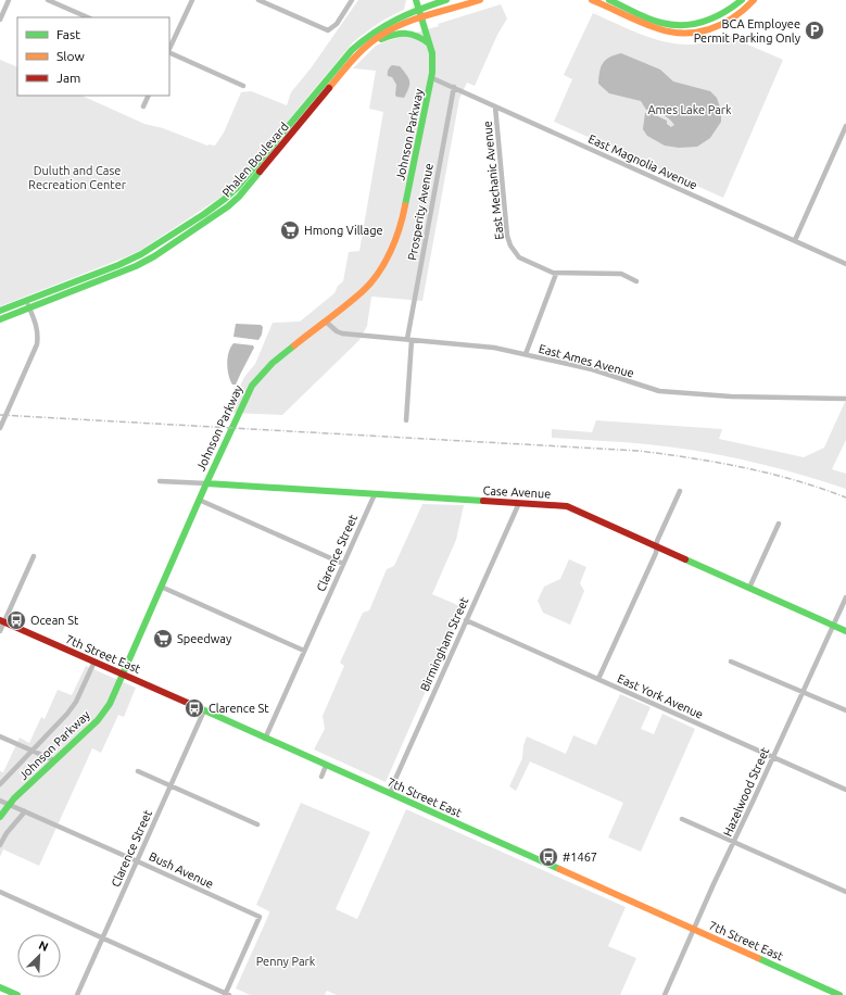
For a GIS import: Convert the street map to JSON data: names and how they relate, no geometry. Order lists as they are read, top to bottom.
{
  "streets": {
    "street": [
      "Johnson Parkway",
      "Phalen Boulevard",
      "East Magnolia Avenue",
      "East Mechanic Avenue",
      "Prosperity Avenue",
      "East Ames Avenue",
      "Case Avenue",
      "Clarence Street",
      "Birmingham Street",
      "7th Street East",
      "East York Avenue",
      "Hazelwood Street",
      "Bush Avenue"
    ]
  },
  "crossings": [
    ["Johnson Parkway", "Phalen Boulevard"],
    ["Johnson Parkway", "East Magnolia Avenue"],
    ["Johnson Parkway", "East Ames Avenue"],
    ["Johnson Parkway", "Case Avenue"],
    ["Johnson Parkway", "7th Street East"],
    ["Johnson Parkway", "Bush Avenue"],
    ["East Magnolia Avenue", "East Mechanic Avenue"],
    ["East Magnolia Avenue", "Prosperity Avenue"],
    ["Prosperity Avenue", "East Ames Avenue"],
    ["Case Avenue", "Clarence Street"],
    ["Case Avenue", "Birmingham Street"],
    ["Case Avenue", "Hazelwood Street"],
    ["Clarence Street", "7th Street East"],
    ["Clarence Street", "Bush Avenue"],
    ["Birmingham Street", "7th Street East"],
    ["Birmingham Street", "East York Avenue"],
    ["7th Street East", "Hazelwood Street"],
    ["East York Avenue", "Hazelwood Street"]
  ],
  "parks": ["Ames Lake Park", "Duluth and Case Recreation Center", "Penny Park"],
  "places": {
    "parking": ["BCA Employee Permit Parking Only"],
    "supermarket": ["Hmong Village", "Speedway"],
    "bus stop": ["Ocean St", "Clarence St", "#1467"]
  },
  "legend": ["Fast", "Slow", "Jam"],
  "north": "top right"
}
